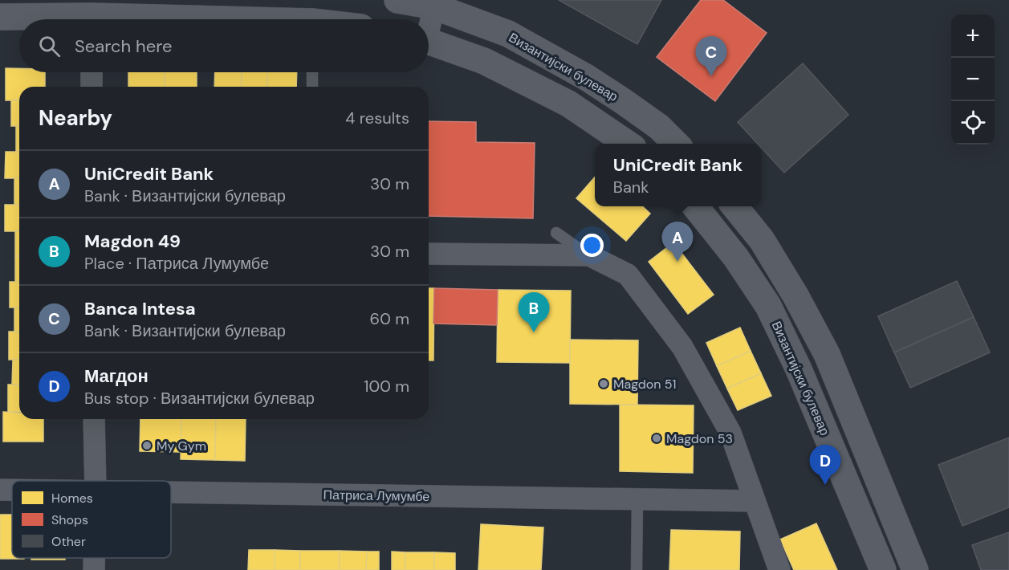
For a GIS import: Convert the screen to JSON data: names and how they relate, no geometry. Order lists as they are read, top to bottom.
{
  "streets": {
    "street": ["Византијски булевар", "Патриса Лумумбе"]
  },
  "places": ["Magdon 51", "Magdon 53", "My Gym"],
  "legend": ["Homes", "Shops", "Other"],
  "page": {
    "map_buttons": ["+", "−"],
    "search": "Search here",
    "pins": [
      "C",
      "A",
      "B",
      "D"
    ],
    "heading": ["Nearby", "4 results"],
    "popup": ["UniCredit Bank", "Bank"],
    "list": [
      {
        "mark": "A",
        "name": "UniCredit Bank",
        "note": "Bank · Византијски булевар",
        "value": "30 m"
      },
      {
        "mark": "B",
        "name": "Magdon 49",
        "note": "Place · Патриса Лумумбе",
        "value": "30 m"
      },
      {
        "mark": "C",
        "name": "Banca Intesa",
        "note": "Bank · Византијски булевар",
        "value": "60 m"
      },
      {
        "mark": "D",
        "name": "Магдон",
        "note": "Bus stop · Византијски булевар",
        "value": "100 m"
      }
    ]
  }
}
